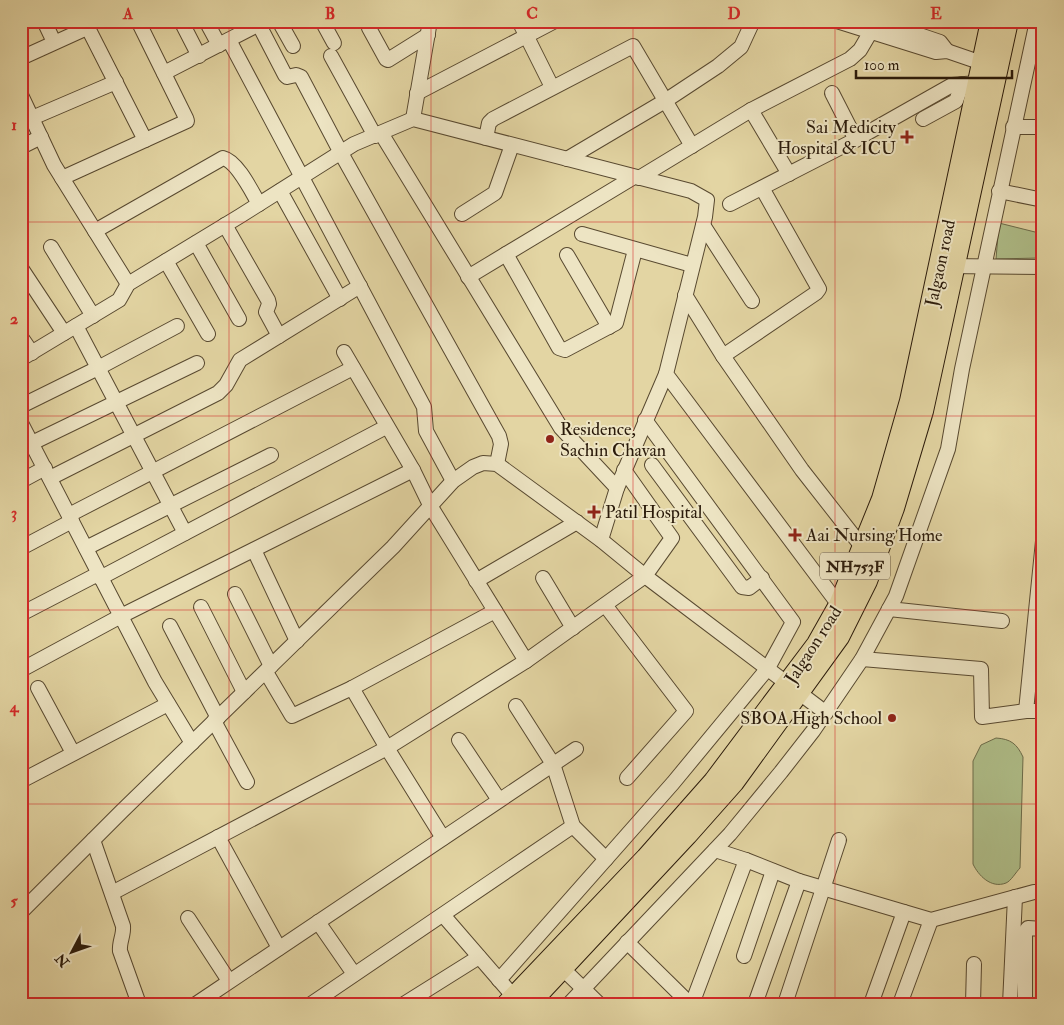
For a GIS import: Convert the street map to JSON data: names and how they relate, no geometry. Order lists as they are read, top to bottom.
{
  "streets": {
    "highway": ["Jalgaon road", "NH753F"]
  },
  "places": {
    "health": ["Sai Medicity Hospital & ICU", "Patil Hospital", "Aai Nursing Home"],
    "other": ["Residence, Sachin Chavan", "SBOA High School"]
  },
  "scale_bar": "100 m",
  "north": "bottom left",
  "grid": {
    "columns": [
      "A",
      "B",
      "C",
      "D",
      "E"
    ],
    "rows": [
      "1",
      "2",
      "3",
      "4",
      "5"
    ]
  }
}
